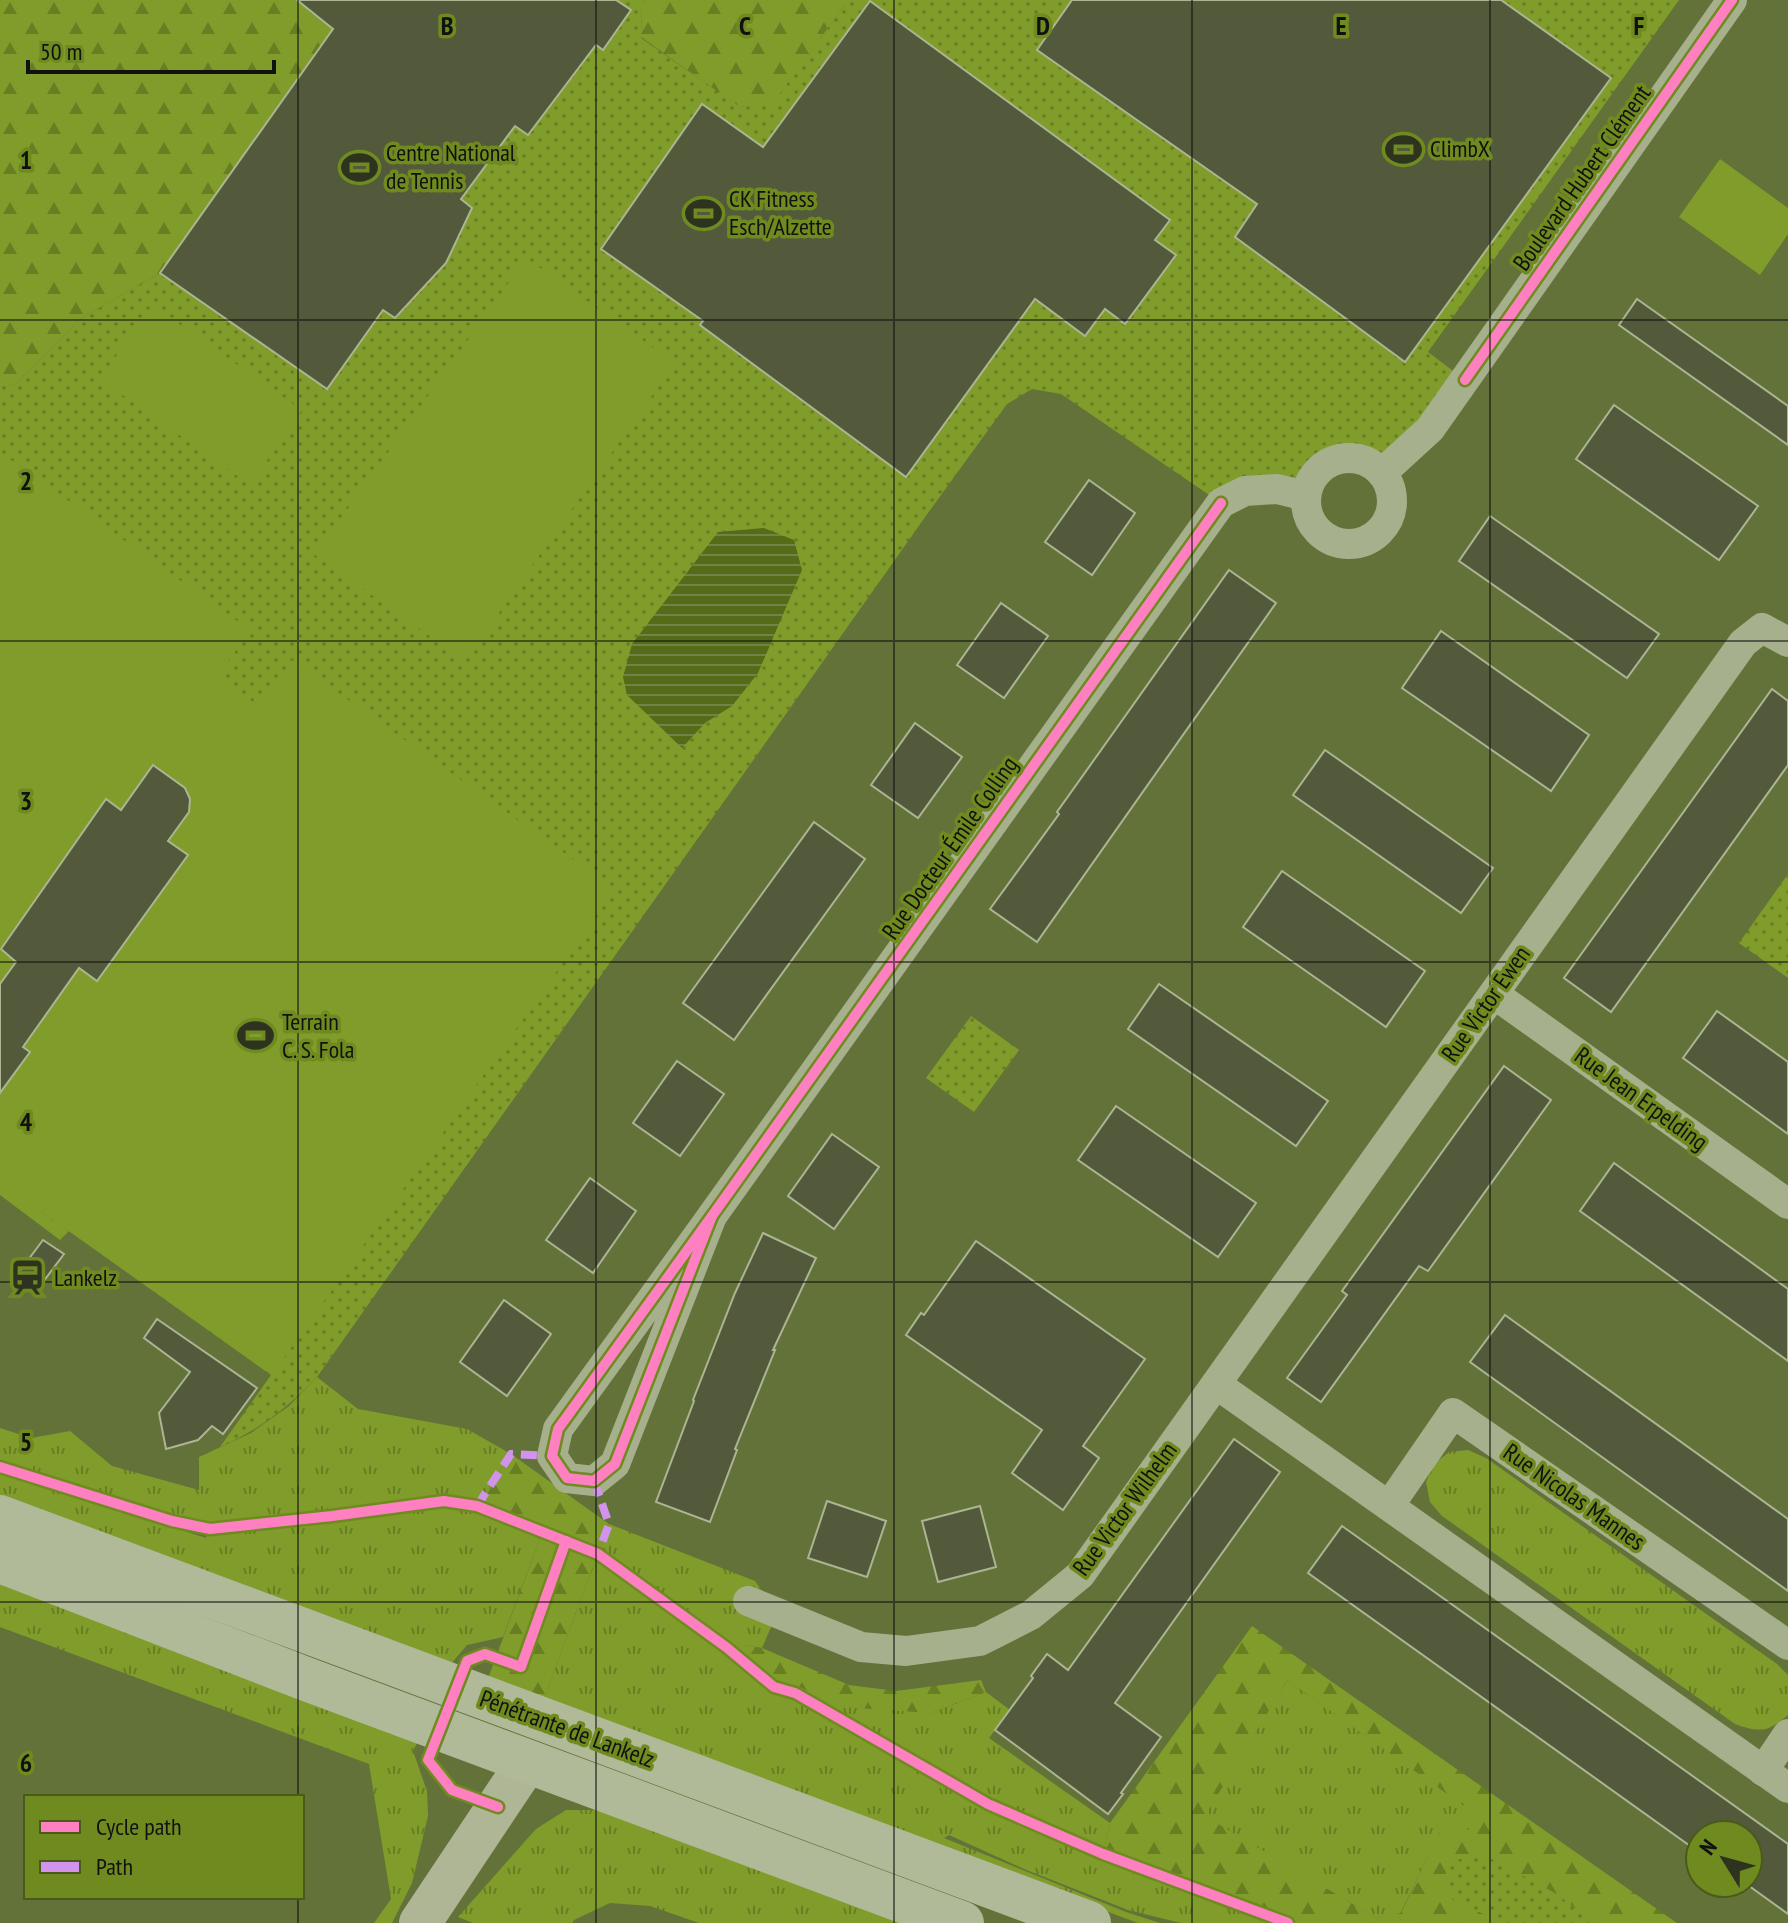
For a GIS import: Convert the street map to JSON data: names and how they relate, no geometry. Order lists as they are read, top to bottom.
{
  "streets": {
    "main road": ["Pénétrante de Lankelz"],
    "street": [
      "Boulevard Hubert Clément",
      "Rue Docteur Émile Colling",
      "Rue Victor Ewen",
      "Rue Jean Erpelding",
      "Rue Nicolas Mannes",
      "Rue Victor Wilhelm"
    ]
  },
  "crossings": [
    ["Boulevard Hubert Clément", "Rue Docteur Émile Colling"],
    ["Rue Victor Ewen", "Rue Jean Erpelding"],
    ["Rue Victor Ewen", "Rue Victor Wilhelm"]
  ],
  "places": {
    "sports": [
      "ClimbX",
      "Centre National de Tennis",
      "CK Fitness Esch/Alzette",
      "Terrain C. S. Fola"
    ],
    "station": ["Lankelz"]
  },
  "legend": ["Cycle path", "Path"],
  "scale_bar": "50 m",
  "north": "top left",
  "grid": {
    "columns": [
      "B",
      "C",
      "D",
      "E",
      "F"
    ],
    "rows": [
      "1",
      "2",
      "3",
      "4",
      "5",
      "6"
    ]
  }
}
